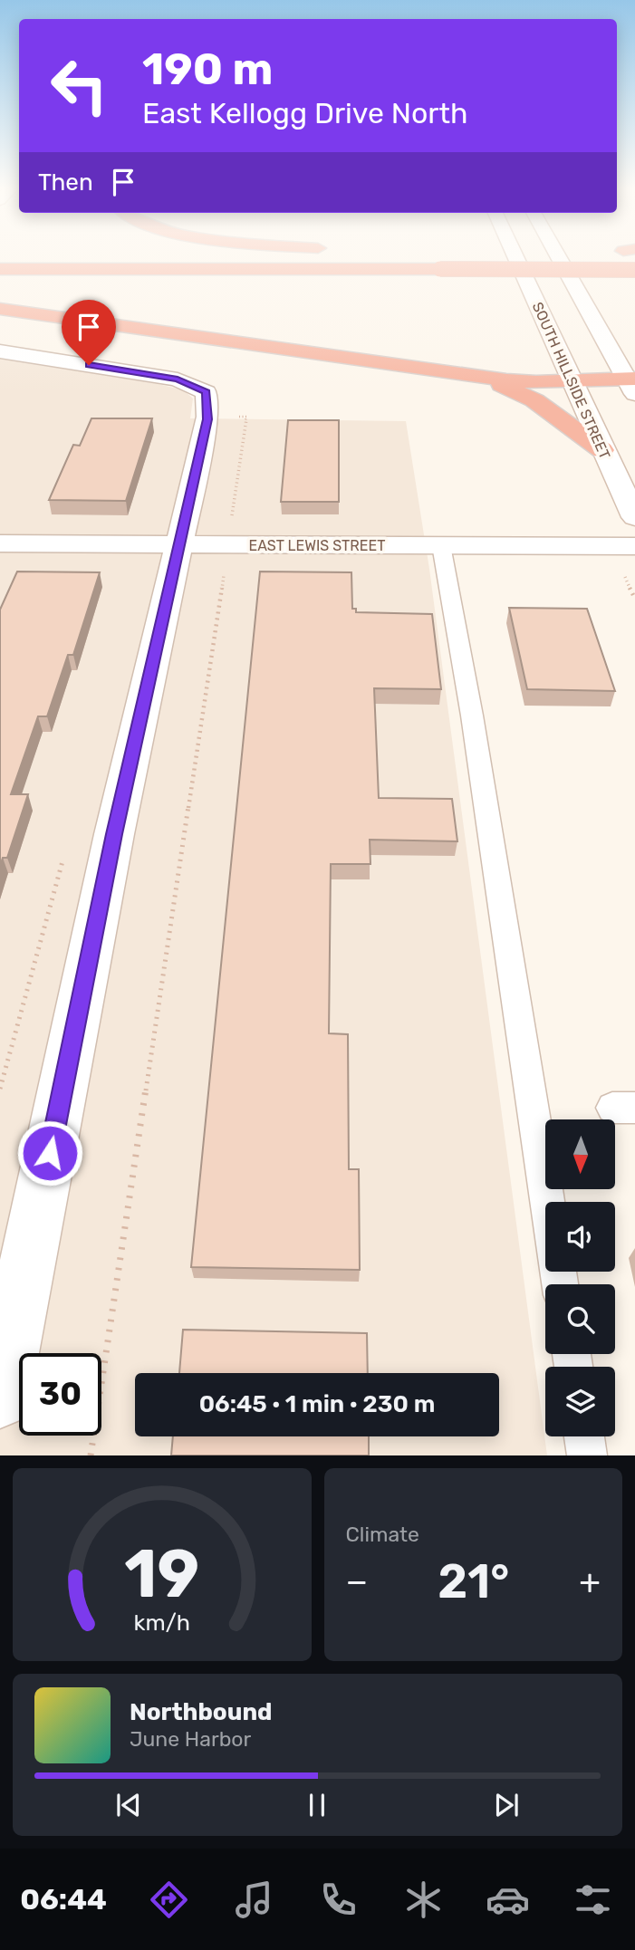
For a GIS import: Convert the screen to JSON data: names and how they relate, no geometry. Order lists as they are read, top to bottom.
{
  "streets": {
    "street": ["SOUTH HILLSIDE STREET", "EAST LEWIS STREET"]
  },
  "north": "bottom",
  "page": {
    "turn": ["190 m", "East Kellogg Drive North"],
    "then": "Then",
    "limit": "30",
    "trip": "06:45 · 1 min · 230 m",
    "tile": "Climate",
    "heat": ["−", "21°", "+"],
    "song": ["Northbound", "June Harbor"],
    "tabs": "06:44",
    "gauge": ["19", "km/h"]
  }
}
